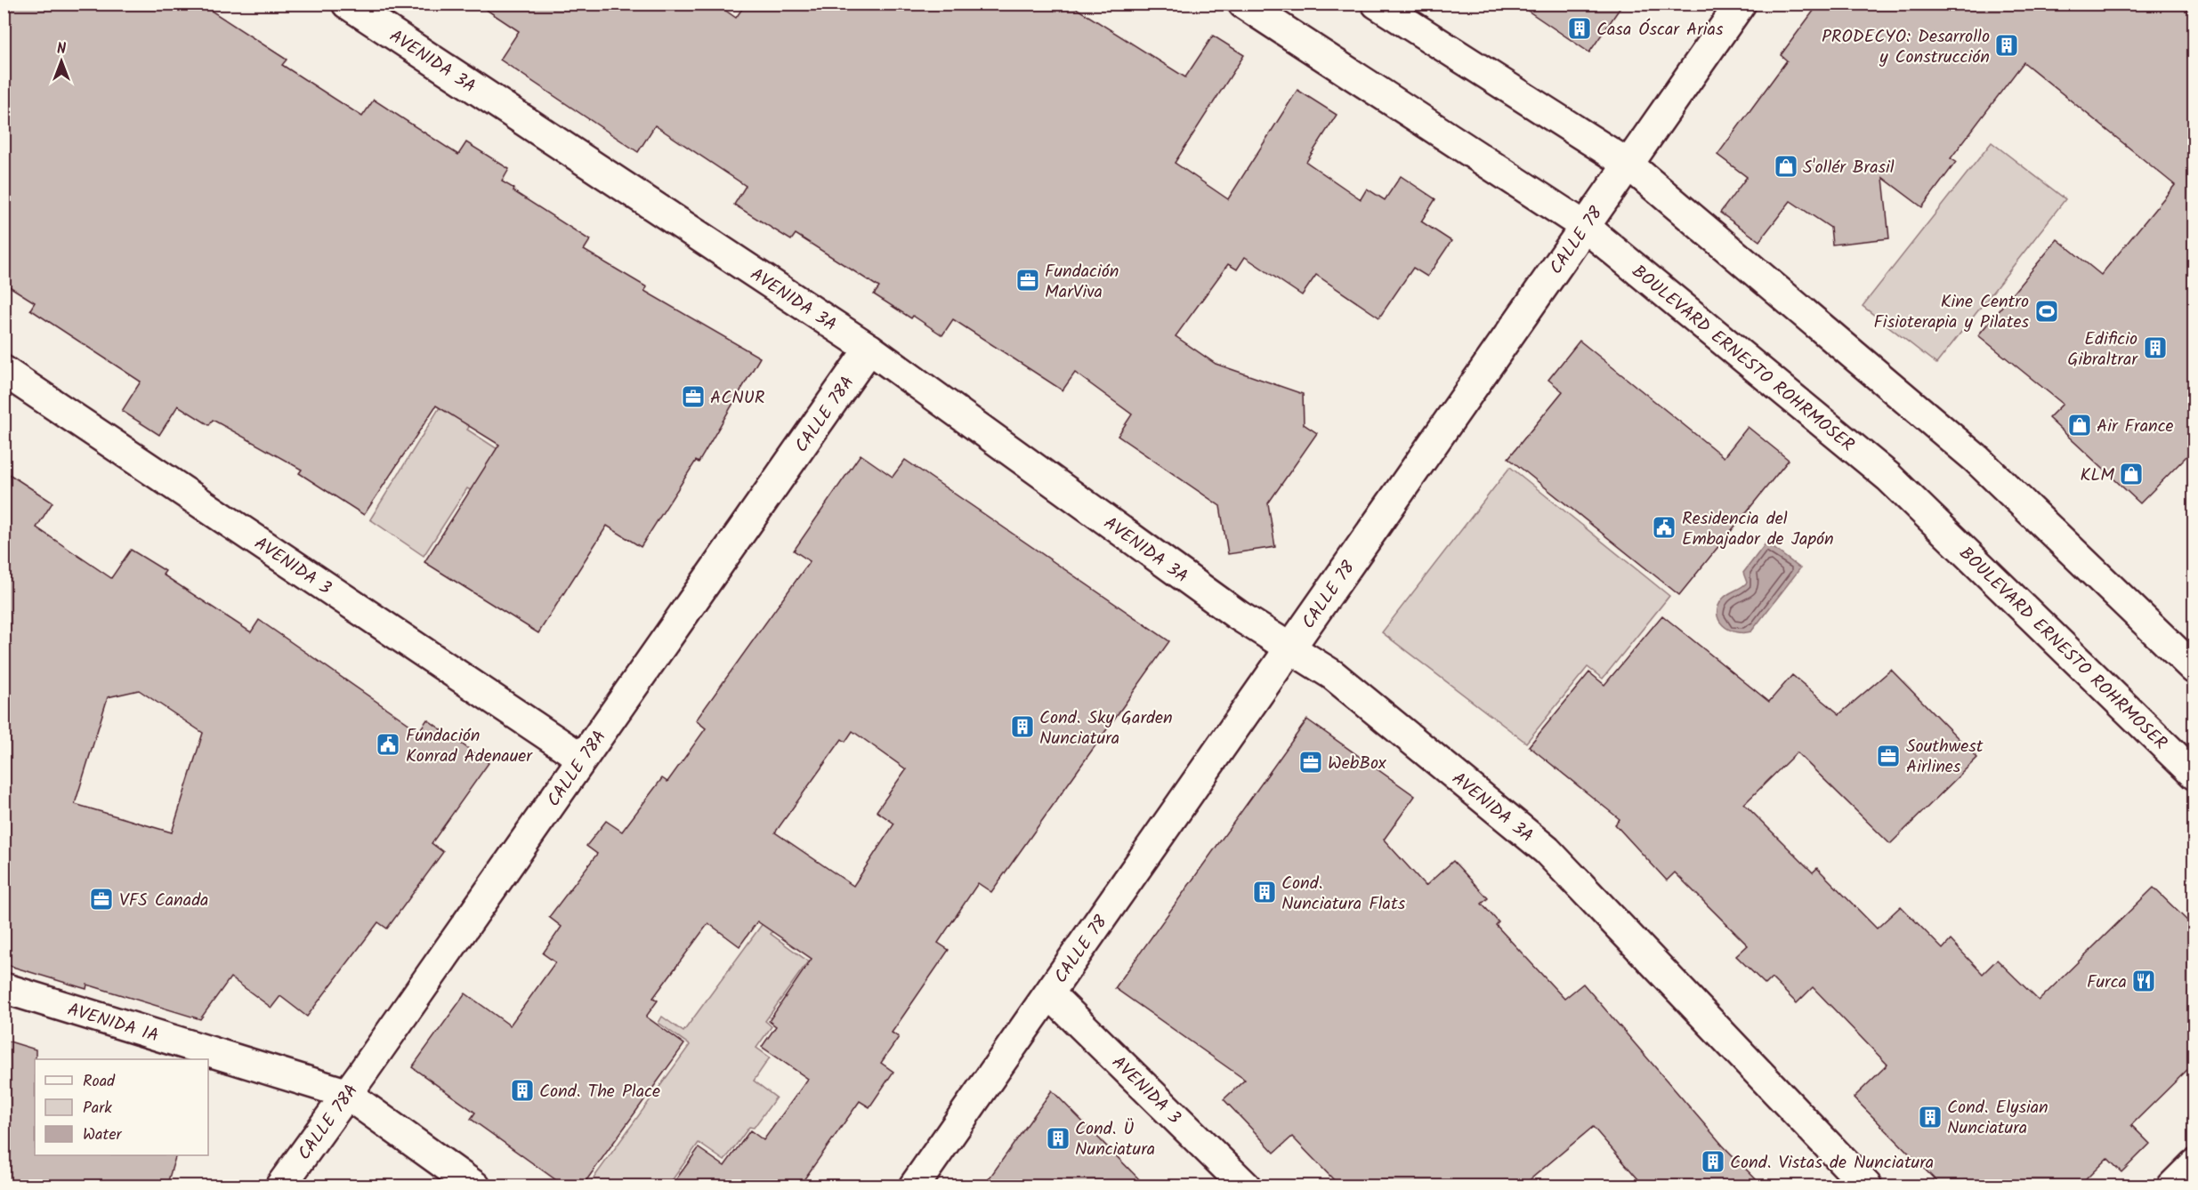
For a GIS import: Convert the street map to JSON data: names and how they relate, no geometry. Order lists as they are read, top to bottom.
{
  "streets": {
    "street": [
      "AVENIDA 3A",
      "CALLE 78",
      "BOULEVARD ERNESTO ROHRMOSER",
      "CALLE 78A",
      "AVENIDA 3",
      "AVENIDA 1A"
    ]
  },
  "crossings": [
    ["AVENIDA 3A", "CALLE 78"],
    ["AVENIDA 3A", "CALLE 78A"],
    ["CALLE 78", "BOULEVARD ERNESTO ROHRMOSER"],
    ["CALLE 78", "AVENIDA 3"],
    ["CALLE 78A", "AVENIDA 3"],
    ["CALLE 78A", "AVENIDA 1A"]
  ],
  "places": {
    "building": [
      "Casa Óscar Arias",
      "PRODECYO: Desarrollo y Construcción",
      "Edificio Gibraltrar",
      "Cond. Sky Garden Nunciatura",
      "Cond. Nunciatura Flats",
      "Cond. The Place",
      "Cond. Elysian Nunciatura",
      "Cond. Ü Nunciatura",
      "Cond. Vistas de Nunciatura"
    ],
    "shop": ["S'ollér Brasil", "Air France", "KLM"],
    "office": [
      "Fundación MarViva",
      "ACNUR",
      "Southwest Airlines",
      "WebBox",
      "VFS Canada"
    ],
    "sports": ["Kine Centro Fisioterapia y Pilates"],
    "public building": ["Residencia del Embajador de Japón", "Fundación Konrad Adenauer"],
    "restaurant": ["Furca"]
  },
  "legend": ["Road", "Park", "Water"],
  "north": "top"
}
